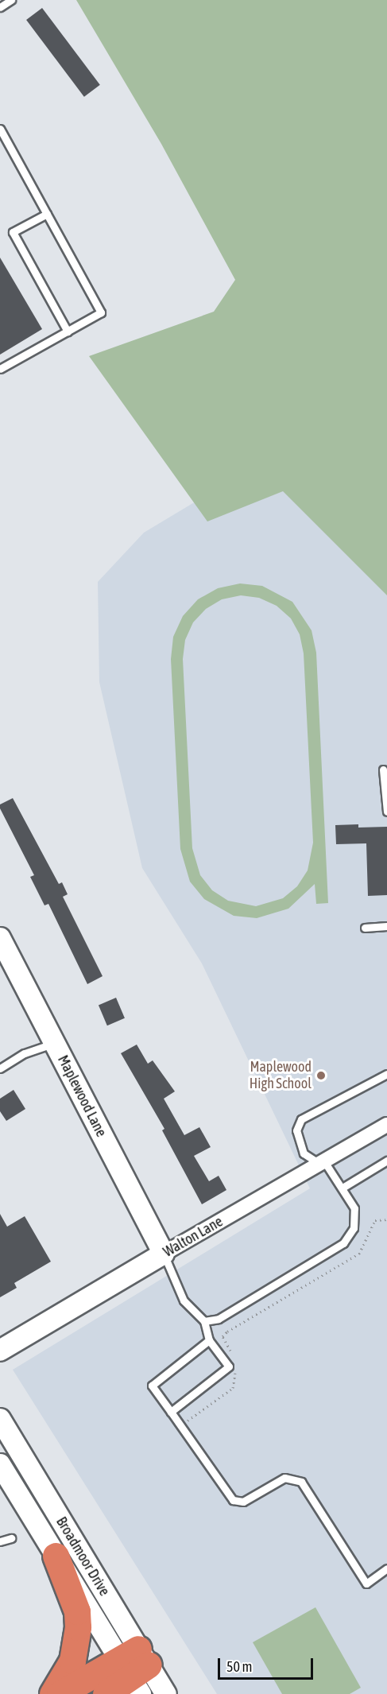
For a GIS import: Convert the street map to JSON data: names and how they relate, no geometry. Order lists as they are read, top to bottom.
{
  "streets": {
    "street": ["Maplewood Lane", "Walton Lane", "Broadmoor Drive"]
  },
  "crossings": [
    ["Maplewood Lane", "Walton Lane"]
  ],
  "places": ["Maplewood High School"],
  "scale_bar": "50 m"
}
